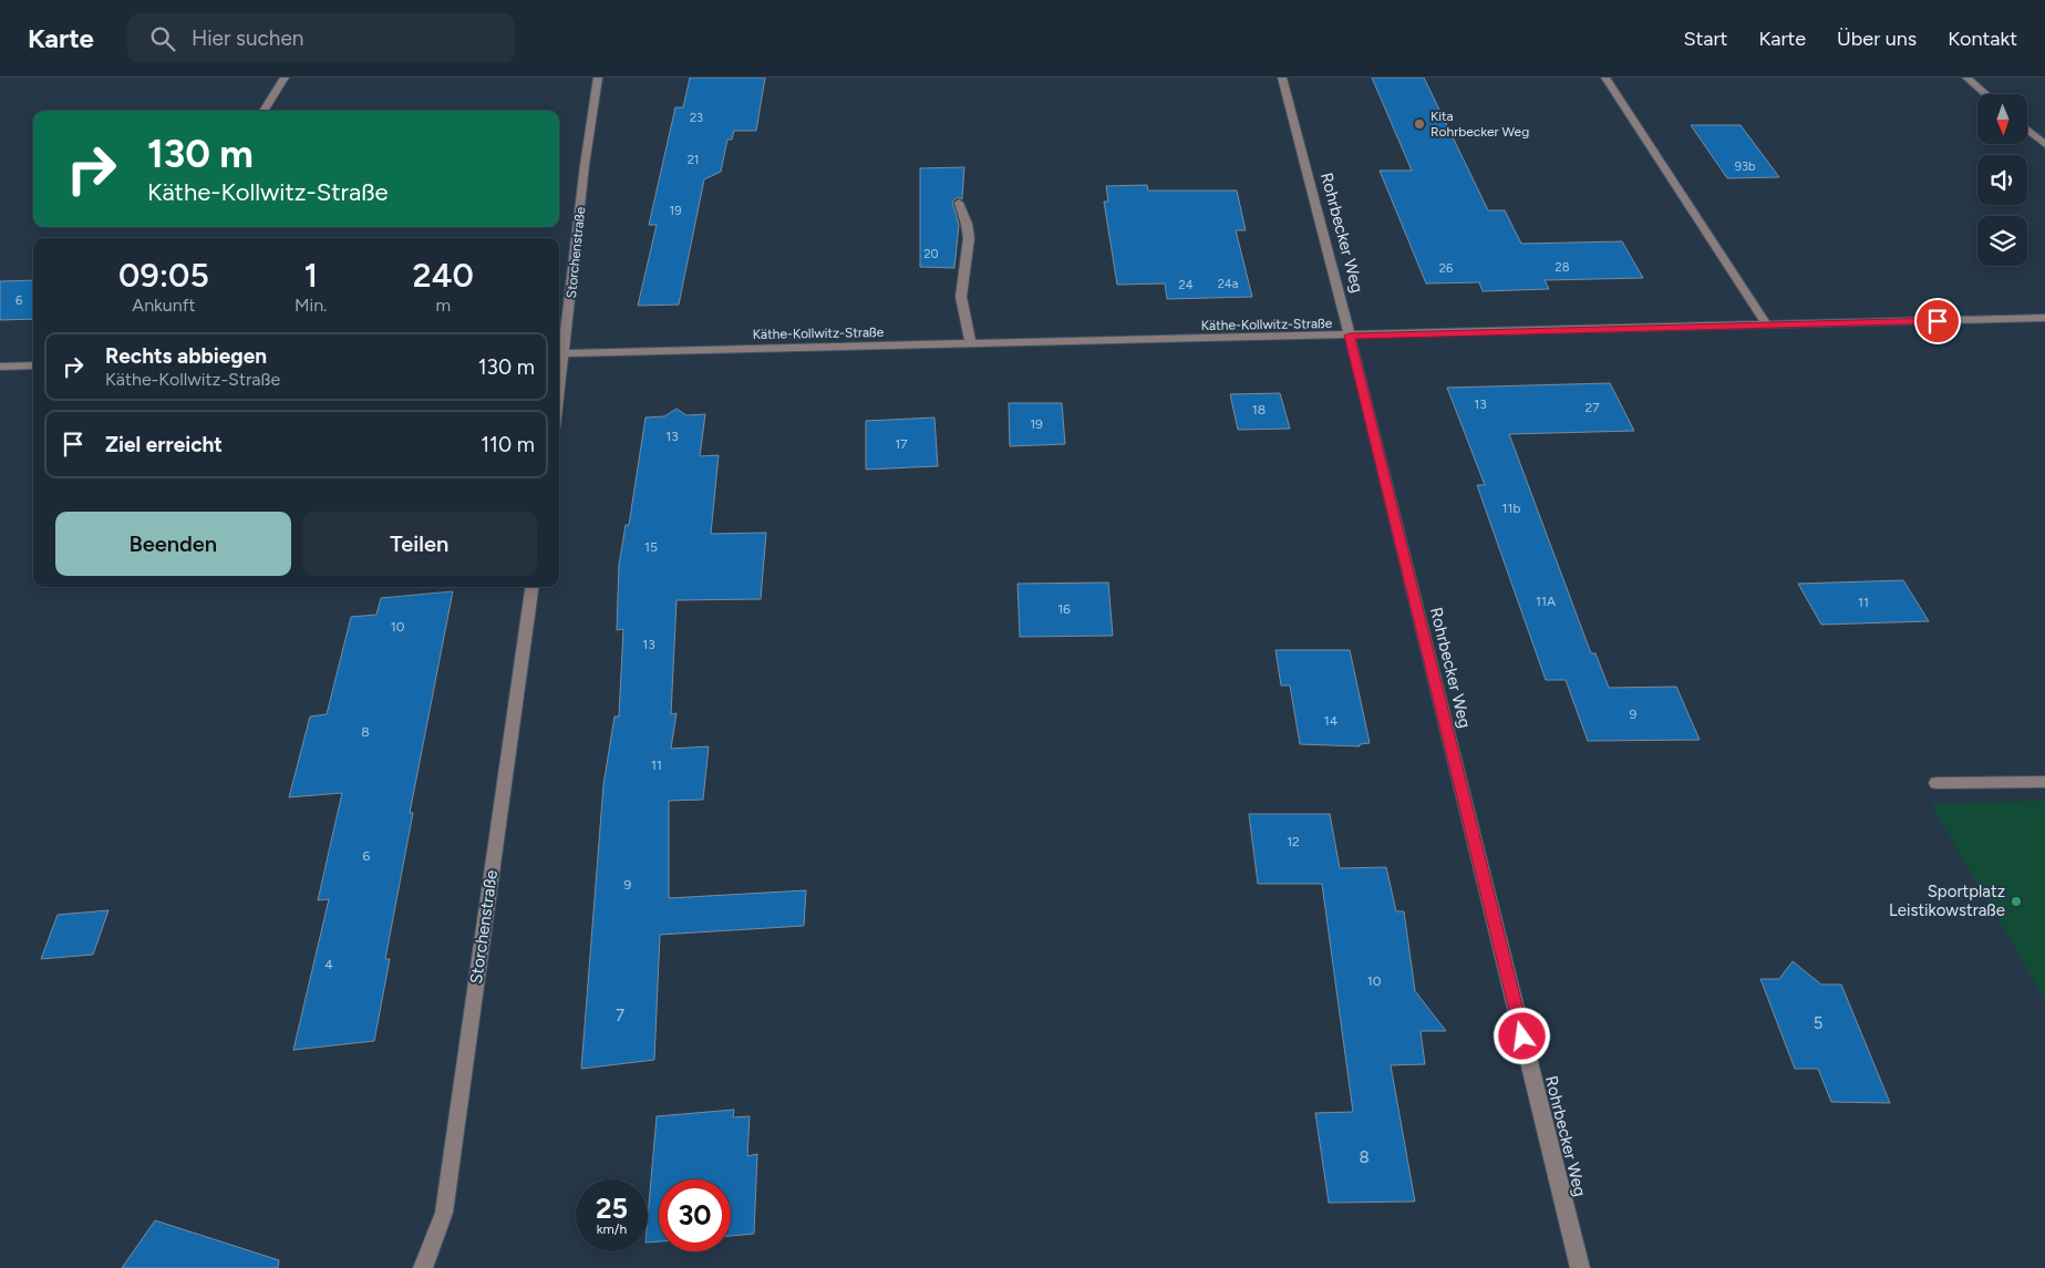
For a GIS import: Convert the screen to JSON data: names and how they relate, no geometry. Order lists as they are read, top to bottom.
{
  "streets": {
    "street": ["Rohrbecker Weg", "Storchenstraße", "Käthe-Kollwitz-Straße"]
  },
  "crossings": [
    ["Rohrbecker Weg", "Käthe-Kollwitz-Straße"],
    ["Storchenstraße", "Käthe-Kollwitz-Straße"]
  ],
  "places": ["Kita Rohrbecker Weg", "Sportplatz Leistikowstraße"],
  "house_numbers": [
    "23",
    "21",
    "93b",
    "19",
    "20",
    "28",
    "26",
    "24a",
    "24",
    "6",
    "13",
    "27",
    "18",
    "19",
    "13",
    "17",
    "11b",
    "15",
    "11A",
    "11",
    "16",
    "10",
    "13",
    "9",
    "14",
    "8",
    "11",
    "12",
    "6",
    "9",
    "4",
    "10",
    "7",
    "5",
    "8"
  ],
  "north": "bottom",
  "page": {
    "header": "Karte",
    "search": "Hier suchen",
    "nav": [
      "Start",
      "Karte",
      "Über uns",
      "Kontakt"
    ],
    "turn": ["130 m", "Käthe-Kollwitz-Straße"],
    "eta": [
      "09:05",
      "Ankunft",
      "1",
      "Min.",
      "240",
      "m"
    ],
    "list": [
      {
        "name": "Rechts abbiegen",
        "note": "Käthe-Kollwitz-Straße",
        "value": "130 m"
      },
      {
        "name": "Ziel erreicht",
        "value": "110 m"
      }
    ],
    "buttons": ["Beenden", "Teilen"],
    "speed": "25 km/h",
    "limit": "30"
  }
}
